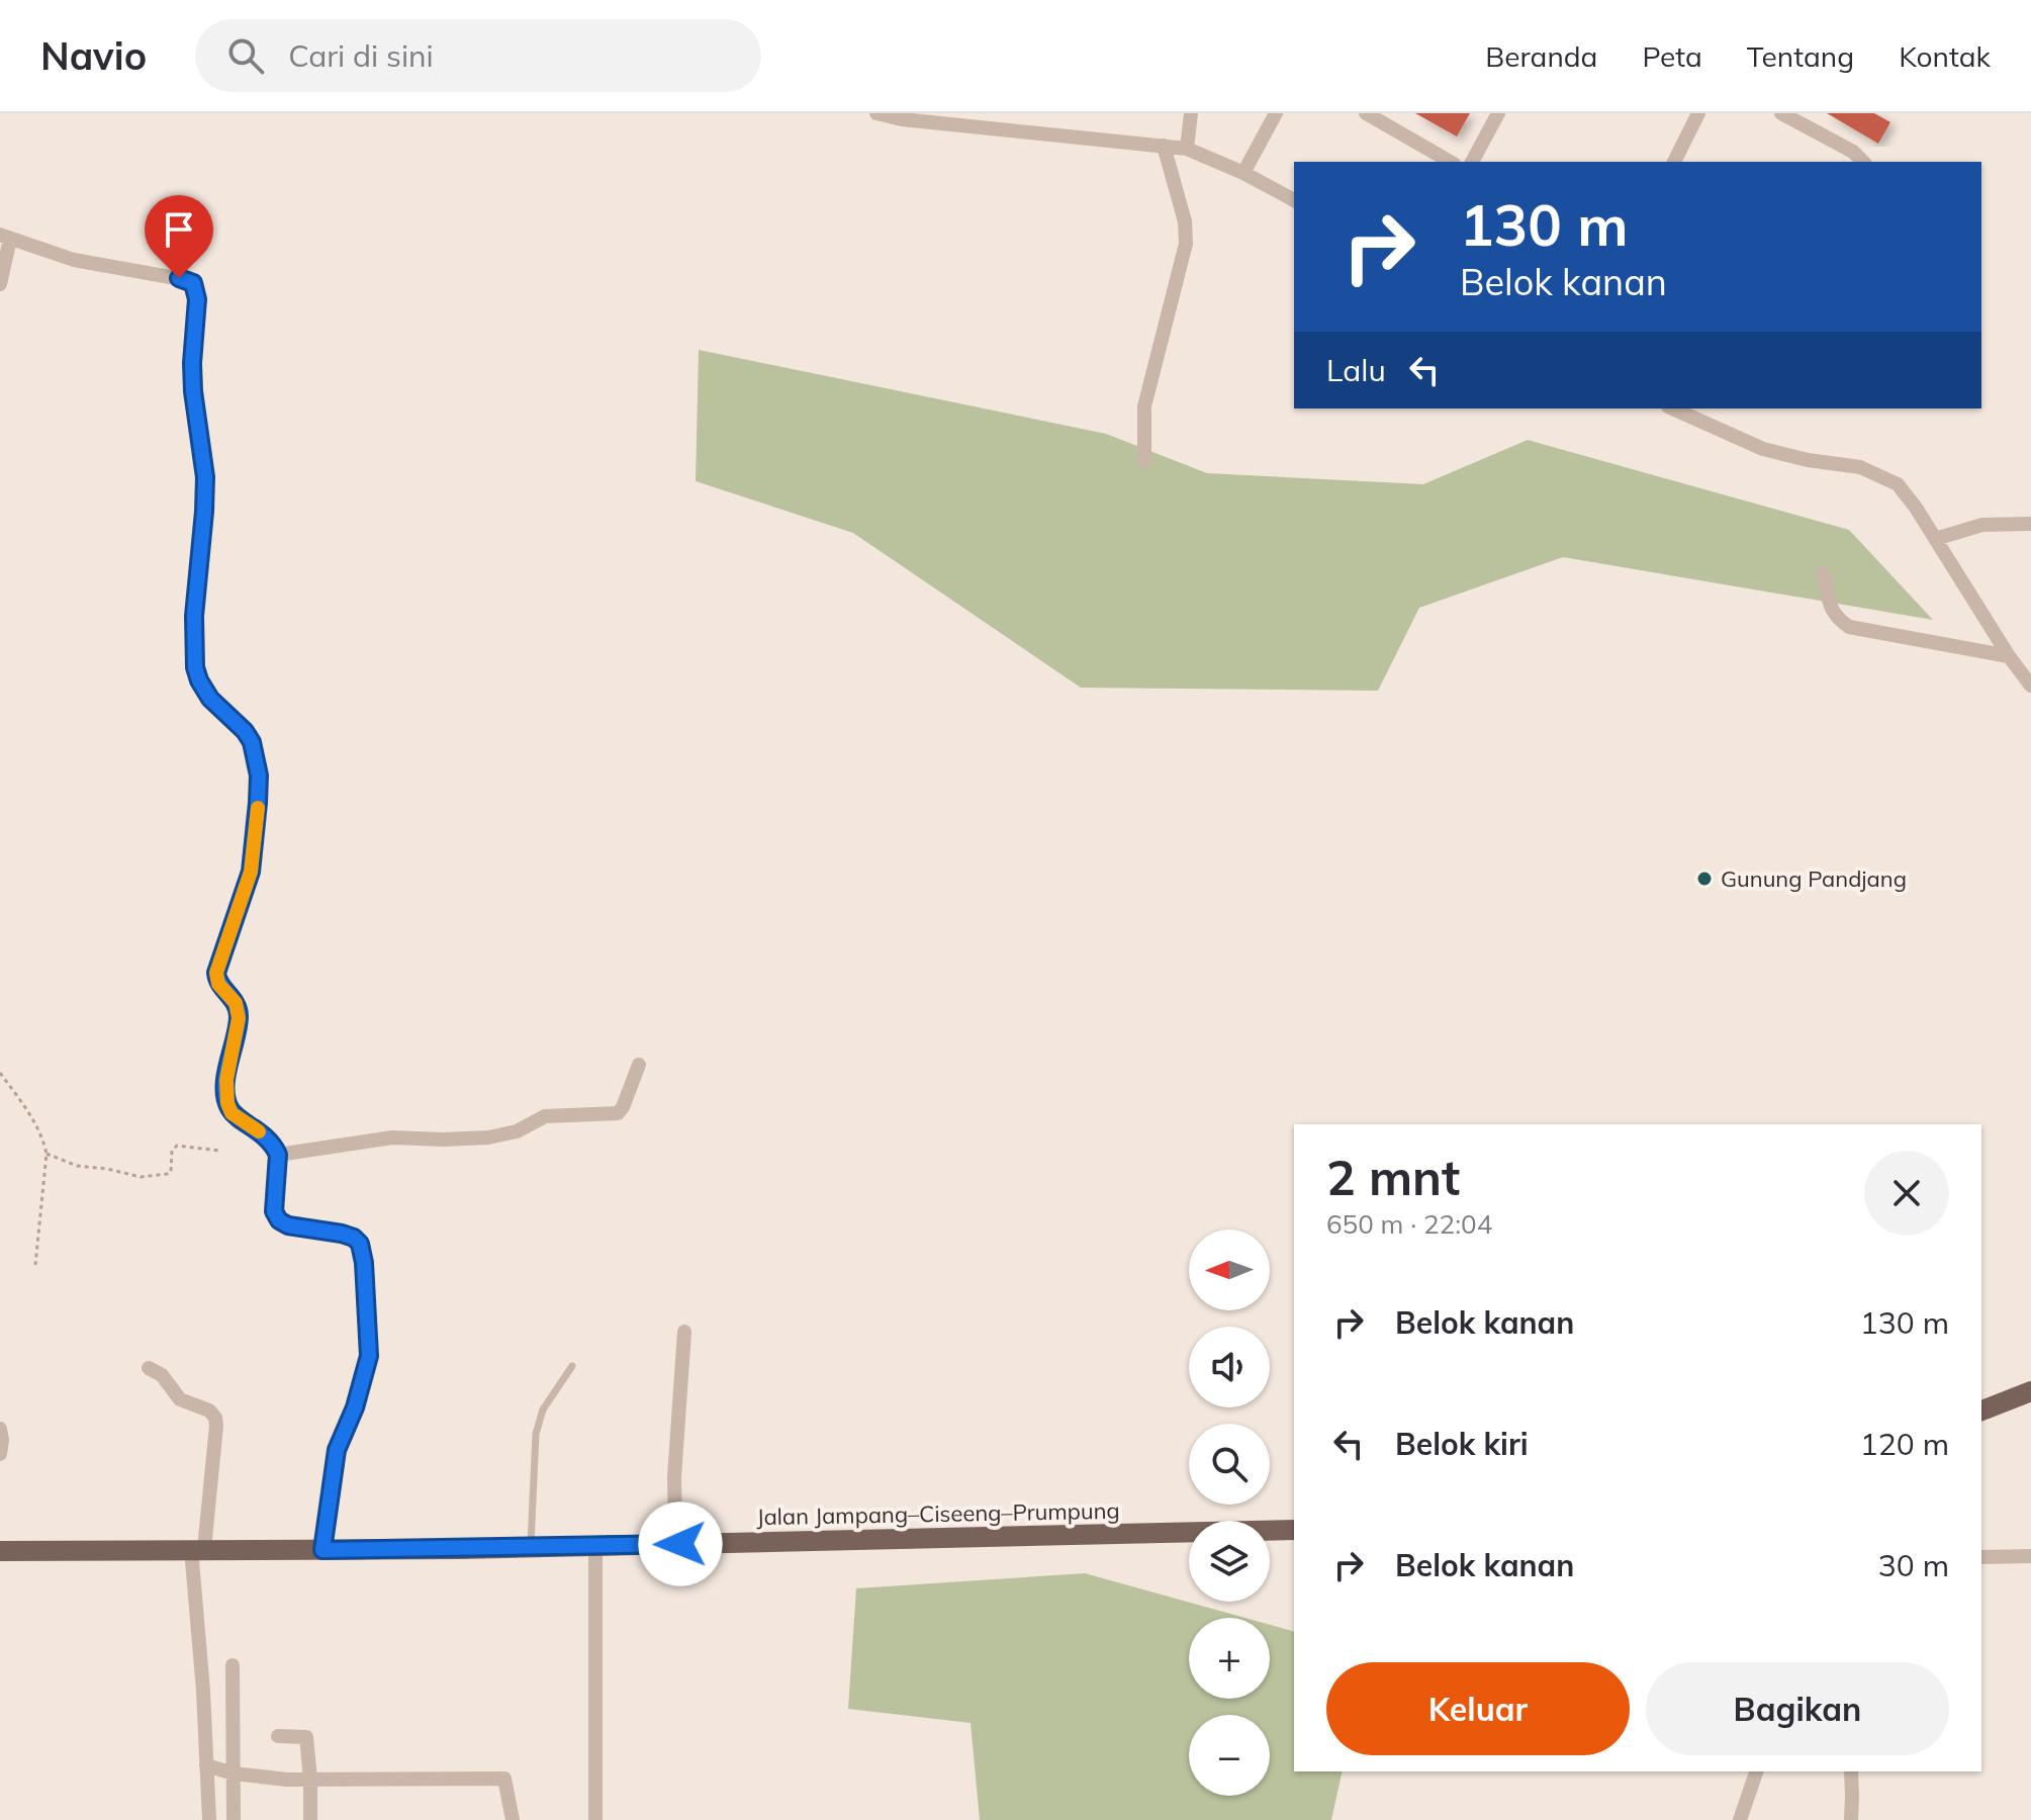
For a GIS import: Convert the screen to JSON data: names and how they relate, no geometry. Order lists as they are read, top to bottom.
{
  "streets": {
    "main road": ["Jalan Jampang–Ciseeng–Prumpung"]
  },
  "places": ["Gunung Pandjang"],
  "north": "left",
  "page": {
    "header": "Navio",
    "search": "Cari di sini",
    "nav": [
      "Beranda",
      "Peta",
      "Tentang",
      "Kontak"
    ],
    "turn": ["130 m", "Belok kanan"],
    "then": "Lalu",
    "heading": ["2 mnt", "650 m · 22:04"],
    "map_buttons": ["+", "−"],
    "list": [
      {
        "name": "Belok kanan",
        "value": "130 m"
      },
      {
        "name": "Belok kiri",
        "value": "120 m"
      },
      {
        "name": "Belok kanan",
        "value": "30 m"
      }
    ],
    "buttons": ["Keluar", "Bagikan"]
  }
}
